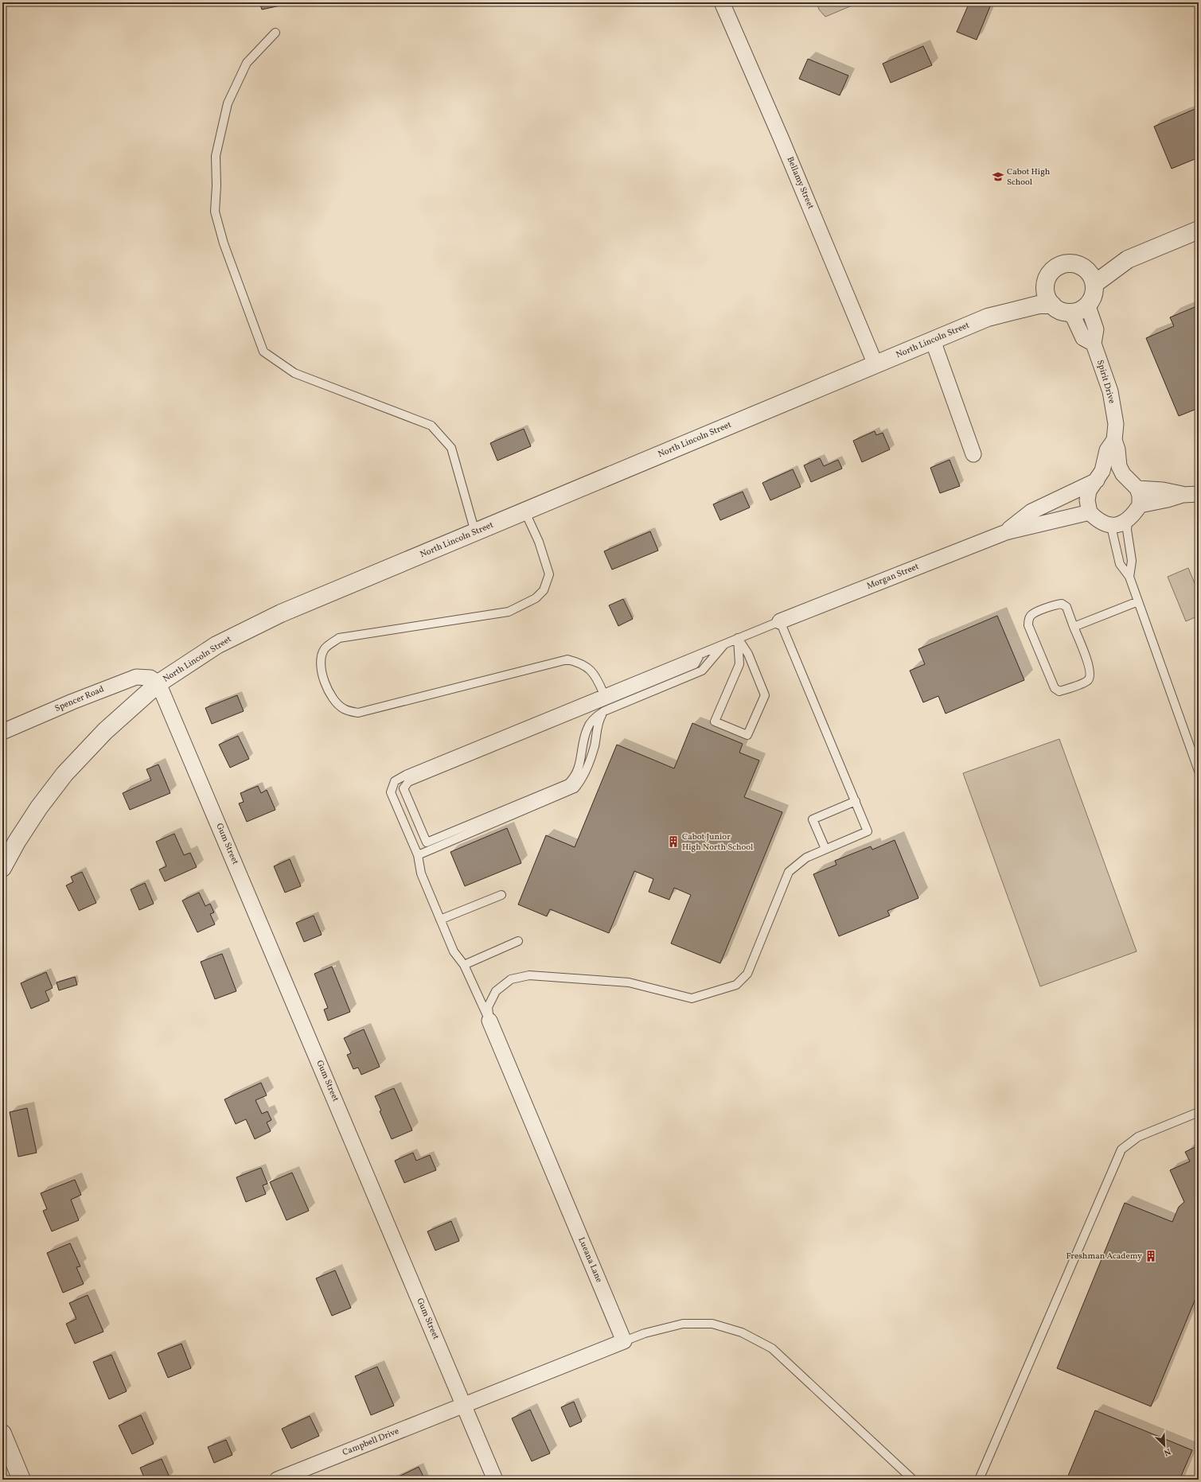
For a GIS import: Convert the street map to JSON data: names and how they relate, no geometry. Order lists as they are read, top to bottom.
{
  "streets": {
    "street": [
      "Bellamy Street",
      "North Lincoln Street",
      "Spirit Drive",
      "Morgan Street",
      "Spencer Road",
      "Gum Street",
      "Lueana Lane",
      "Campbell Drive"
    ]
  },
  "crossings": [
    ["Bellamy Street", "North Lincoln Street"],
    ["North Lincoln Street", "Spirit Drive"],
    ["North Lincoln Street", "Spencer Road"],
    ["North Lincoln Street", "Gum Street"],
    ["Spirit Drive", "Morgan Street"],
    ["Spencer Road", "Gum Street"],
    ["Gum Street", "Campbell Drive"]
  ],
  "places": {
    "school or university": ["Cabot High School"],
    "building": ["Cabot Junior High North School", "Freshman Academy"]
  },
  "north": "bottom right"
}
